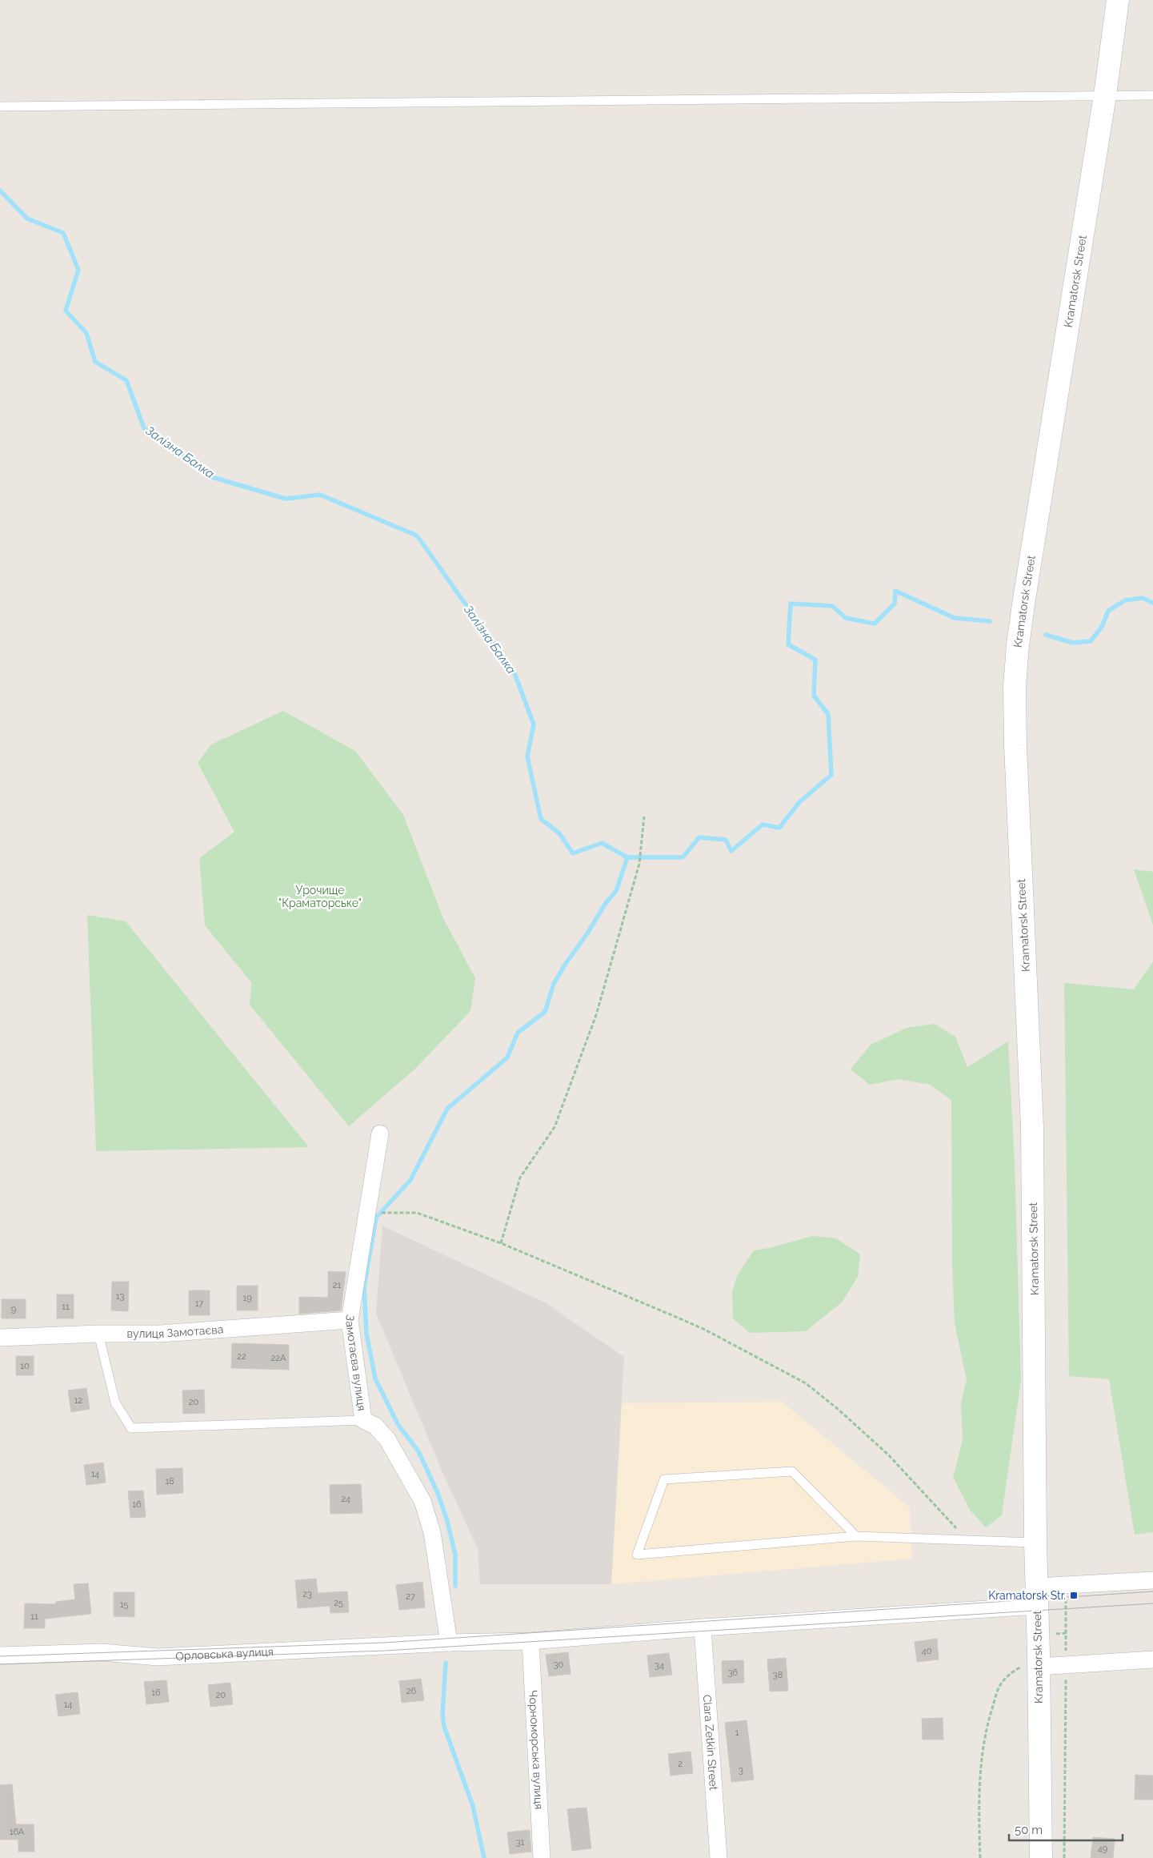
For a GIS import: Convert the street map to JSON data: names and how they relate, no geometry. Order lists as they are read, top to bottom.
{
  "streets": {
    "street": [
      "Kramatorsk Street",
      "вулиця Замотаєва",
      "Замотаєва вулиця",
      "Орловська вулиця",
      "Clara Zetkin Street",
      "Чорноморська вулиця"
    ]
  },
  "crossings": [
    ["Kramatorsk Street", "Орловська вулиця"],
    ["вулиця Замотаєва", "Замотаєва вулиця"],
    ["Замотаєва вулиця", "Орловська вулиця"],
    ["Орловська вулиця", "Clara Zetkin Street"],
    ["Орловська вулиця", "Чорноморська вулиця"]
  ],
  "water": ["Залізна Балка"],
  "parks": ["Урочище \"Краматорське\""],
  "places": {
    "transit": ["Kramatorsk Str."]
  },
  "house_numbers": [
    "21",
    "13",
    "19",
    "17",
    "11",
    "9",
    "22",
    "22А",
    "10",
    "12",
    "20",
    "14",
    "18",
    "24",
    "16",
    "23",
    "27",
    "25",
    "15",
    "11",
    "40",
    "30",
    "34",
    "36",
    "38",
    "26",
    "16",
    "20",
    "14",
    "1",
    "2",
    "3",
    "16А",
    "31",
    "49"
  ],
  "scale_bar": "50 m"
}
